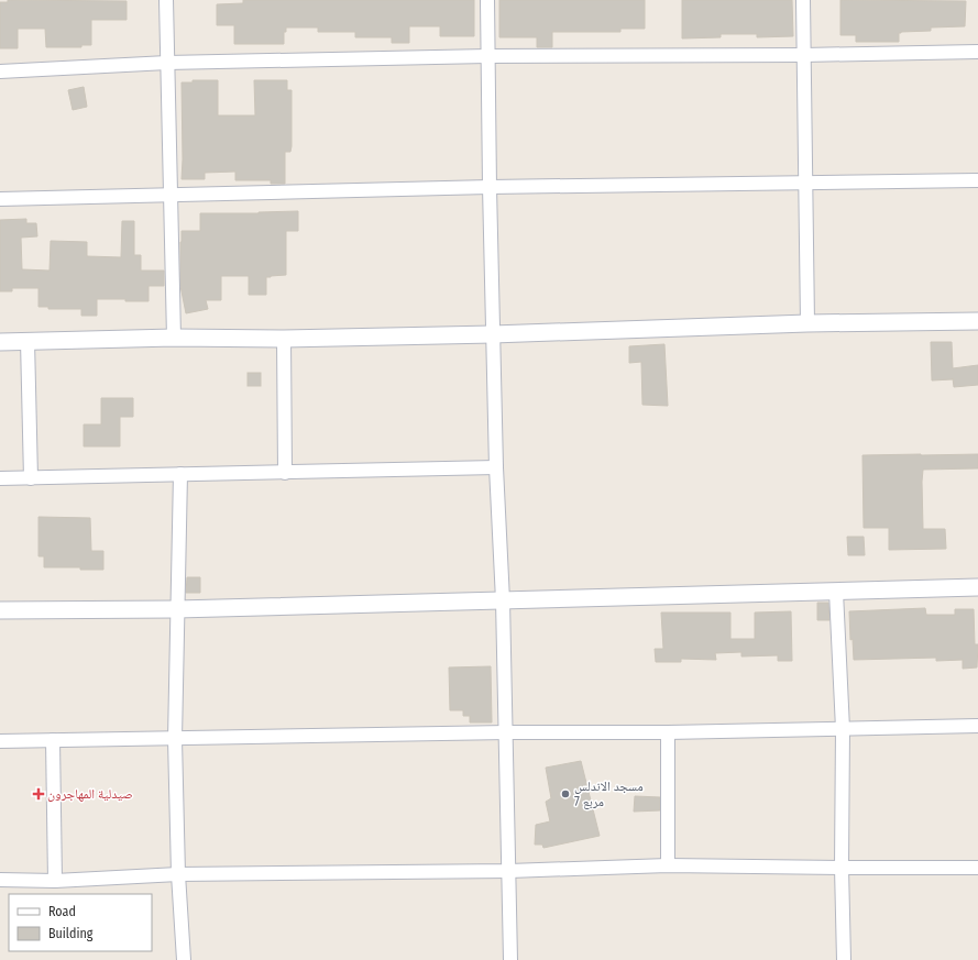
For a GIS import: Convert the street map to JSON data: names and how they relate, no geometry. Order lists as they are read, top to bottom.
{
  "places": {
    "health": ["صيدلية المهاجرون"],
    "other": ["مسجد الاندلس مربع 7"]
  },
  "legend": ["Road", "Building"]
}
